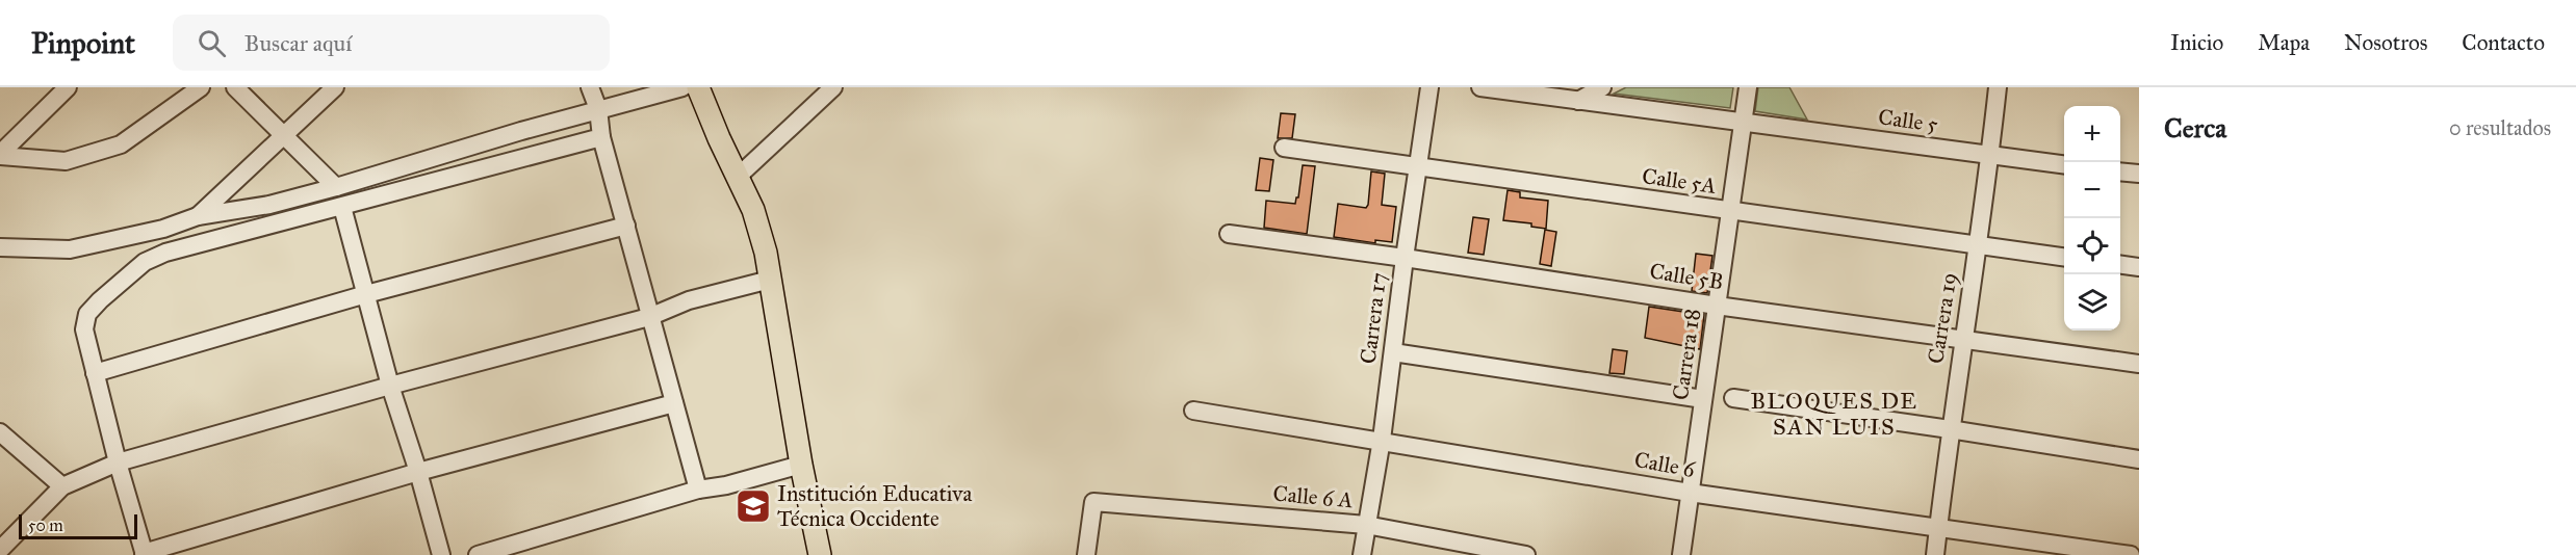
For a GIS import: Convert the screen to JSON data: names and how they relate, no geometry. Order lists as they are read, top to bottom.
{
  "streets": {
    "street": [
      "Calle 5",
      "Calle 5A",
      "Calle 5B",
      "Carrera 17",
      "Carrera 19",
      "Carrera 18",
      "Calle 6",
      "Calle 6 A"
    ]
  },
  "crossings": [
    ["Calle 5", "Carrera 19"],
    ["Calle 5", "Carrera 18"],
    ["Calle 5A", "Carrera 17"],
    ["Calle 5A", "Carrera 19"],
    ["Calle 5A", "Carrera 18"],
    ["Calle 5B", "Carrera 17"],
    ["Calle 5B", "Carrera 19"],
    ["Calle 5B", "Carrera 18"],
    ["Carrera 17", "Calle 6"],
    ["Carrera 17", "Calle 6 A"],
    ["Carrera 19", "Calle 6"],
    ["Carrera 18", "Calle 6"]
  ],
  "districts": ["BLOQUES DE SAN LUIS"],
  "places": {
    "school or university": ["Institución Educativa Técnica Occidente"]
  },
  "scale_bar": "50 m",
  "page": {
    "header": "Pinpoint",
    "search": "Buscar aquí",
    "nav": [
      "Inicio",
      "Mapa",
      "Nosotros",
      "Contacto"
    ],
    "heading": ["Cerca", "0 resultados"],
    "map_buttons": ["+", "−"],
    "scale": "50 m"
  }
}
